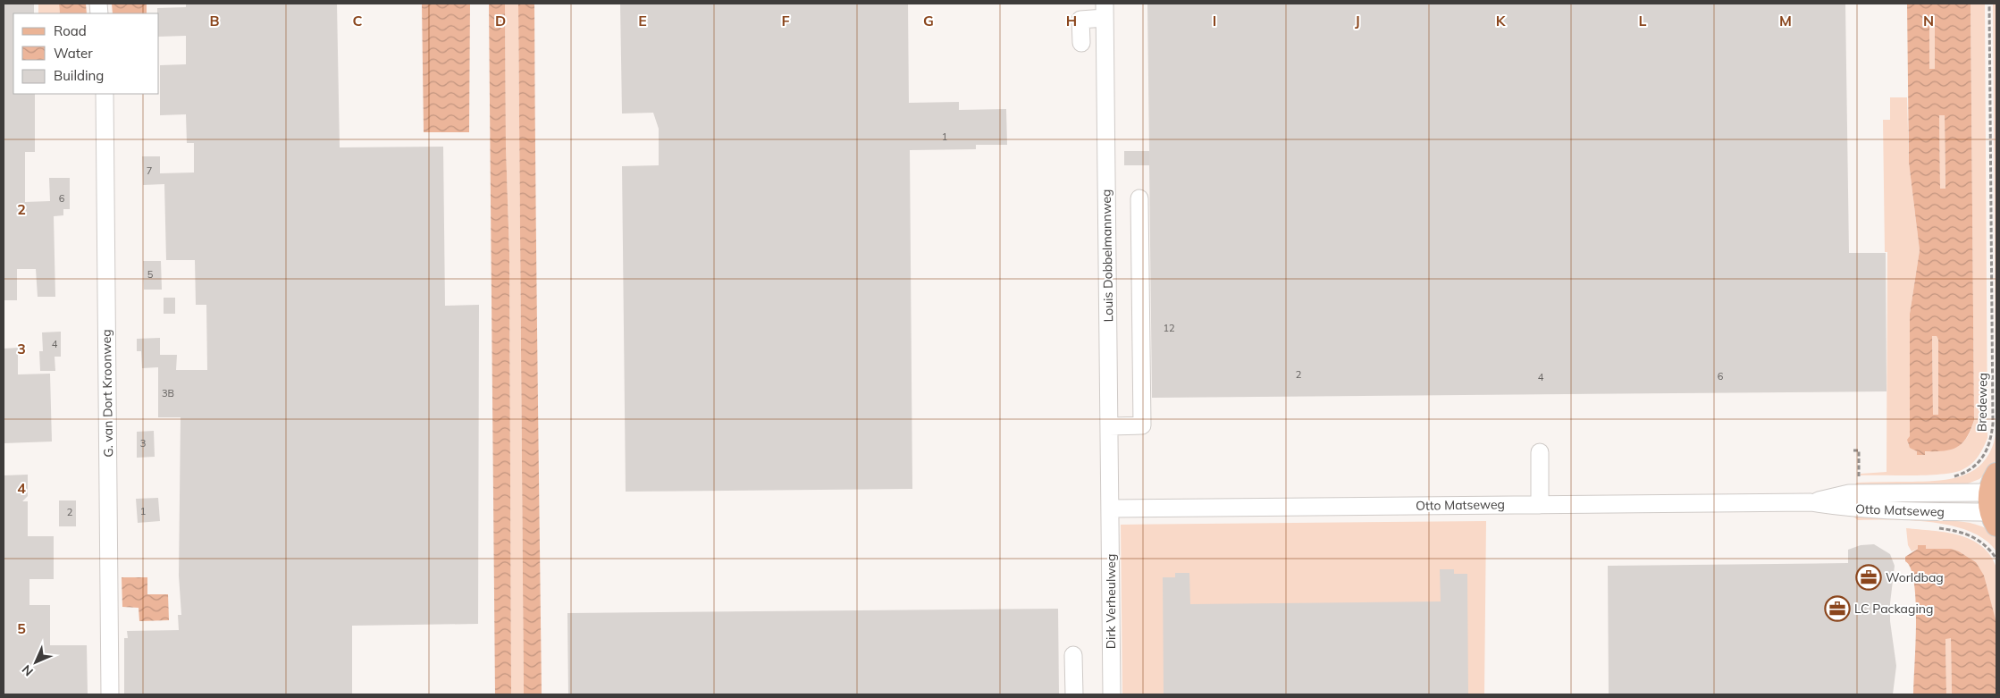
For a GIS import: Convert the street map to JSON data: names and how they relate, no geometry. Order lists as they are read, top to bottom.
{
  "streets": {
    "street": [
      "Louis Dobbelmannweg",
      "G. van Dort Kroonweg",
      "Otto Matseweg",
      "Dirk Verheulweg"
    ],
    "path": ["Bredeweg"]
  },
  "crossings": [
    ["Louis Dobbelmannweg", "Otto Matseweg"],
    ["Louis Dobbelmannweg", "Dirk Verheulweg"],
    ["Otto Matseweg", "Dirk Verheulweg"]
  ],
  "places": {
    "office": ["Worldbag", "LC Packaging"]
  },
  "house_numbers": [
    "1",
    "7",
    "6",
    "5",
    "12",
    "4",
    "2",
    "6",
    "4",
    "3B",
    "3",
    "1",
    "2"
  ],
  "legend": ["Road", "Water", "Building"],
  "north": "bottom left",
  "grid": {
    "columns": [
      "B",
      "C",
      "D",
      "E",
      "F",
      "G",
      "H",
      "I",
      "J",
      "K",
      "L",
      "M",
      "N"
    ],
    "rows": [
      "2",
      "3",
      "4",
      "5"
    ]
  }
}
